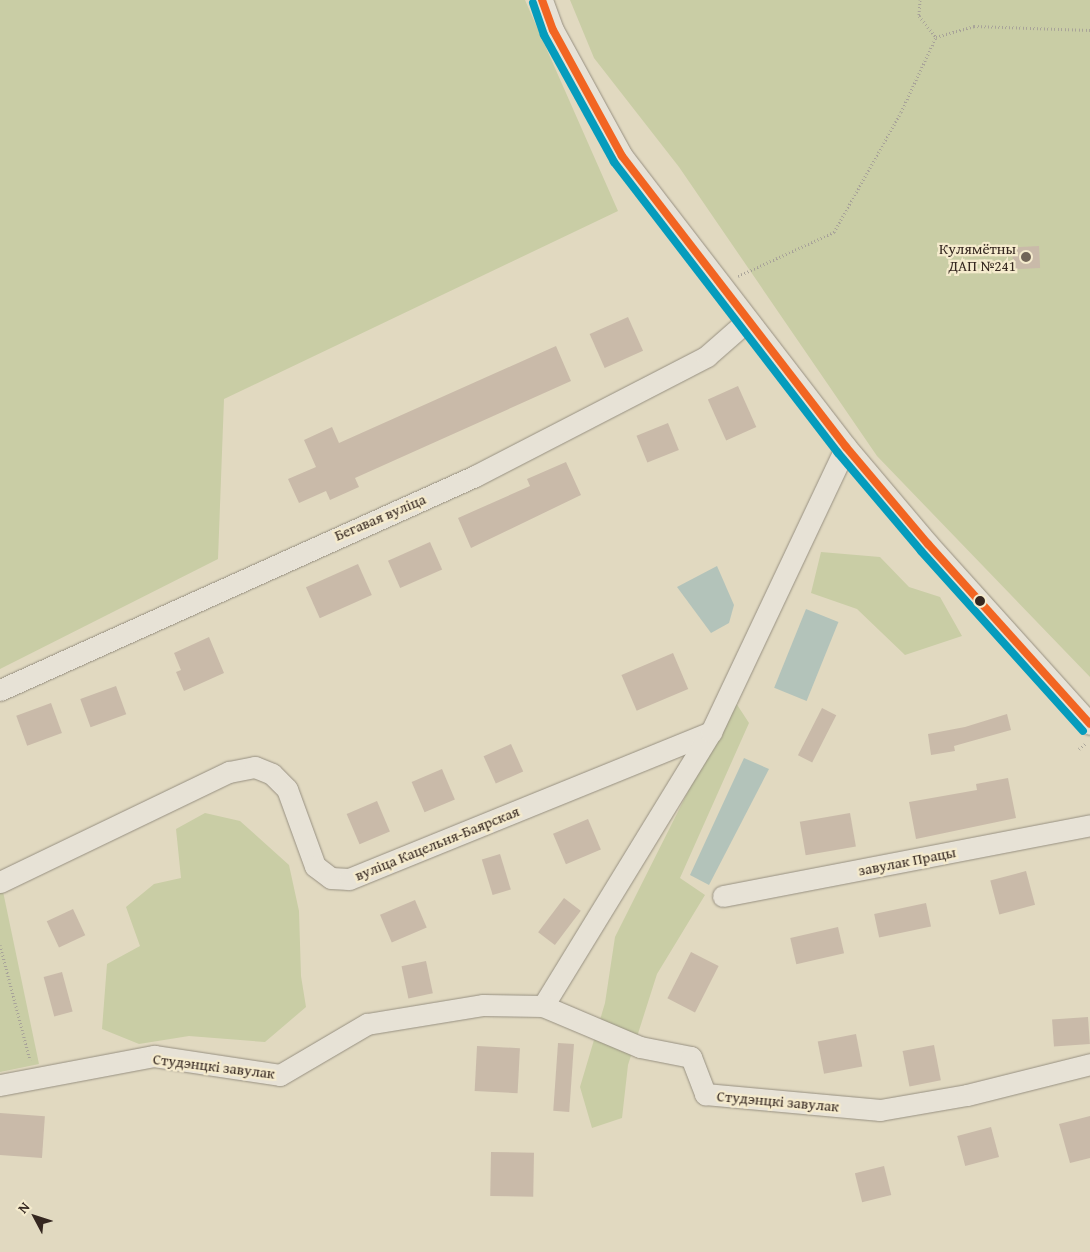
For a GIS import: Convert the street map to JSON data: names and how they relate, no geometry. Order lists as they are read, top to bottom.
{
  "streets": {
    "street": [
      "Бегавая вуліца",
      "вуліца Кацельня-Баярская",
      "завулак Працы",
      "Студэнцкі завулак"
    ]
  },
  "places": ["Кулямётны ДАП №241"],
  "north": "top left"
}
